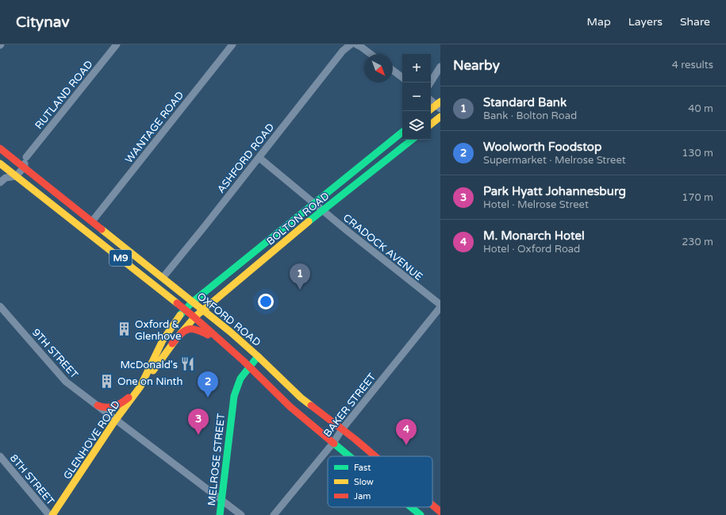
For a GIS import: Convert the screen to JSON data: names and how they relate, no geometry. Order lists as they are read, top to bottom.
{
  "streets": {
    "main road": [
      "BOLTON ROAD",
      "M9",
      "OXFORD ROAD",
      "GLENHOVE ROAD",
      "MELROSE STREET"
    ],
    "street": [
      "RUTLAND ROAD",
      "WANTAGE ROAD",
      "ASHFORD ROAD",
      "CRADOCK AVENUE",
      "9TH STREET",
      "BAKER STREET",
      "8TH STREET"
    ]
  },
  "crossings": [
    ["WANTAGE ROAD", "OXFORD ROAD"],
    ["ASHFORD ROAD", "CRADOCK AVENUE"],
    ["ASHFORD ROAD", "OXFORD ROAD"],
    ["BOLTON ROAD", "CRADOCK AVENUE"],
    ["BOLTON ROAD", "OXFORD ROAD"],
    ["BOLTON ROAD", "GLENHOVE ROAD"],
    ["OXFORD ROAD", "BAKER STREET"],
    ["OXFORD ROAD", "GLENHOVE ROAD"],
    ["OXFORD ROAD", "MELROSE STREET"],
    ["9TH STREET", "GLENHOVE ROAD"],
    ["9TH STREET", "MELROSE STREET"]
  ],
  "places": {
    "building": ["Oxford & Glenhove", "One on Ninth"],
    "restaurant": ["McDonald's"]
  },
  "legend": ["Fast", "Slow", "Jam"],
  "north": "bottom right",
  "page": {
    "header": "Citynav",
    "nav": ["Map", "Layers", "Share"],
    "heading": ["Nearby", "4 results"],
    "map_buttons": ["+", "−"],
    "list": [
      {
        "mark": "1",
        "name": "Standard Bank",
        "note": "Bank · Bolton Road",
        "value": "40 m"
      },
      {
        "mark": "2",
        "name": "Woolworth Foodstop",
        "note": "Supermarket · Melrose Street",
        "value": "130 m"
      },
      {
        "mark": "3",
        "name": "Park Hyatt Johannesburg",
        "note": "Hotel · Melrose Street",
        "value": "170 m"
      },
      {
        "mark": "4",
        "name": "M. Monarch Hotel",
        "note": "Hotel · Oxford Road",
        "value": "230 m"
      }
    ],
    "pins": [
      "1",
      "2",
      "3",
      "4"
    ]
  }
}
